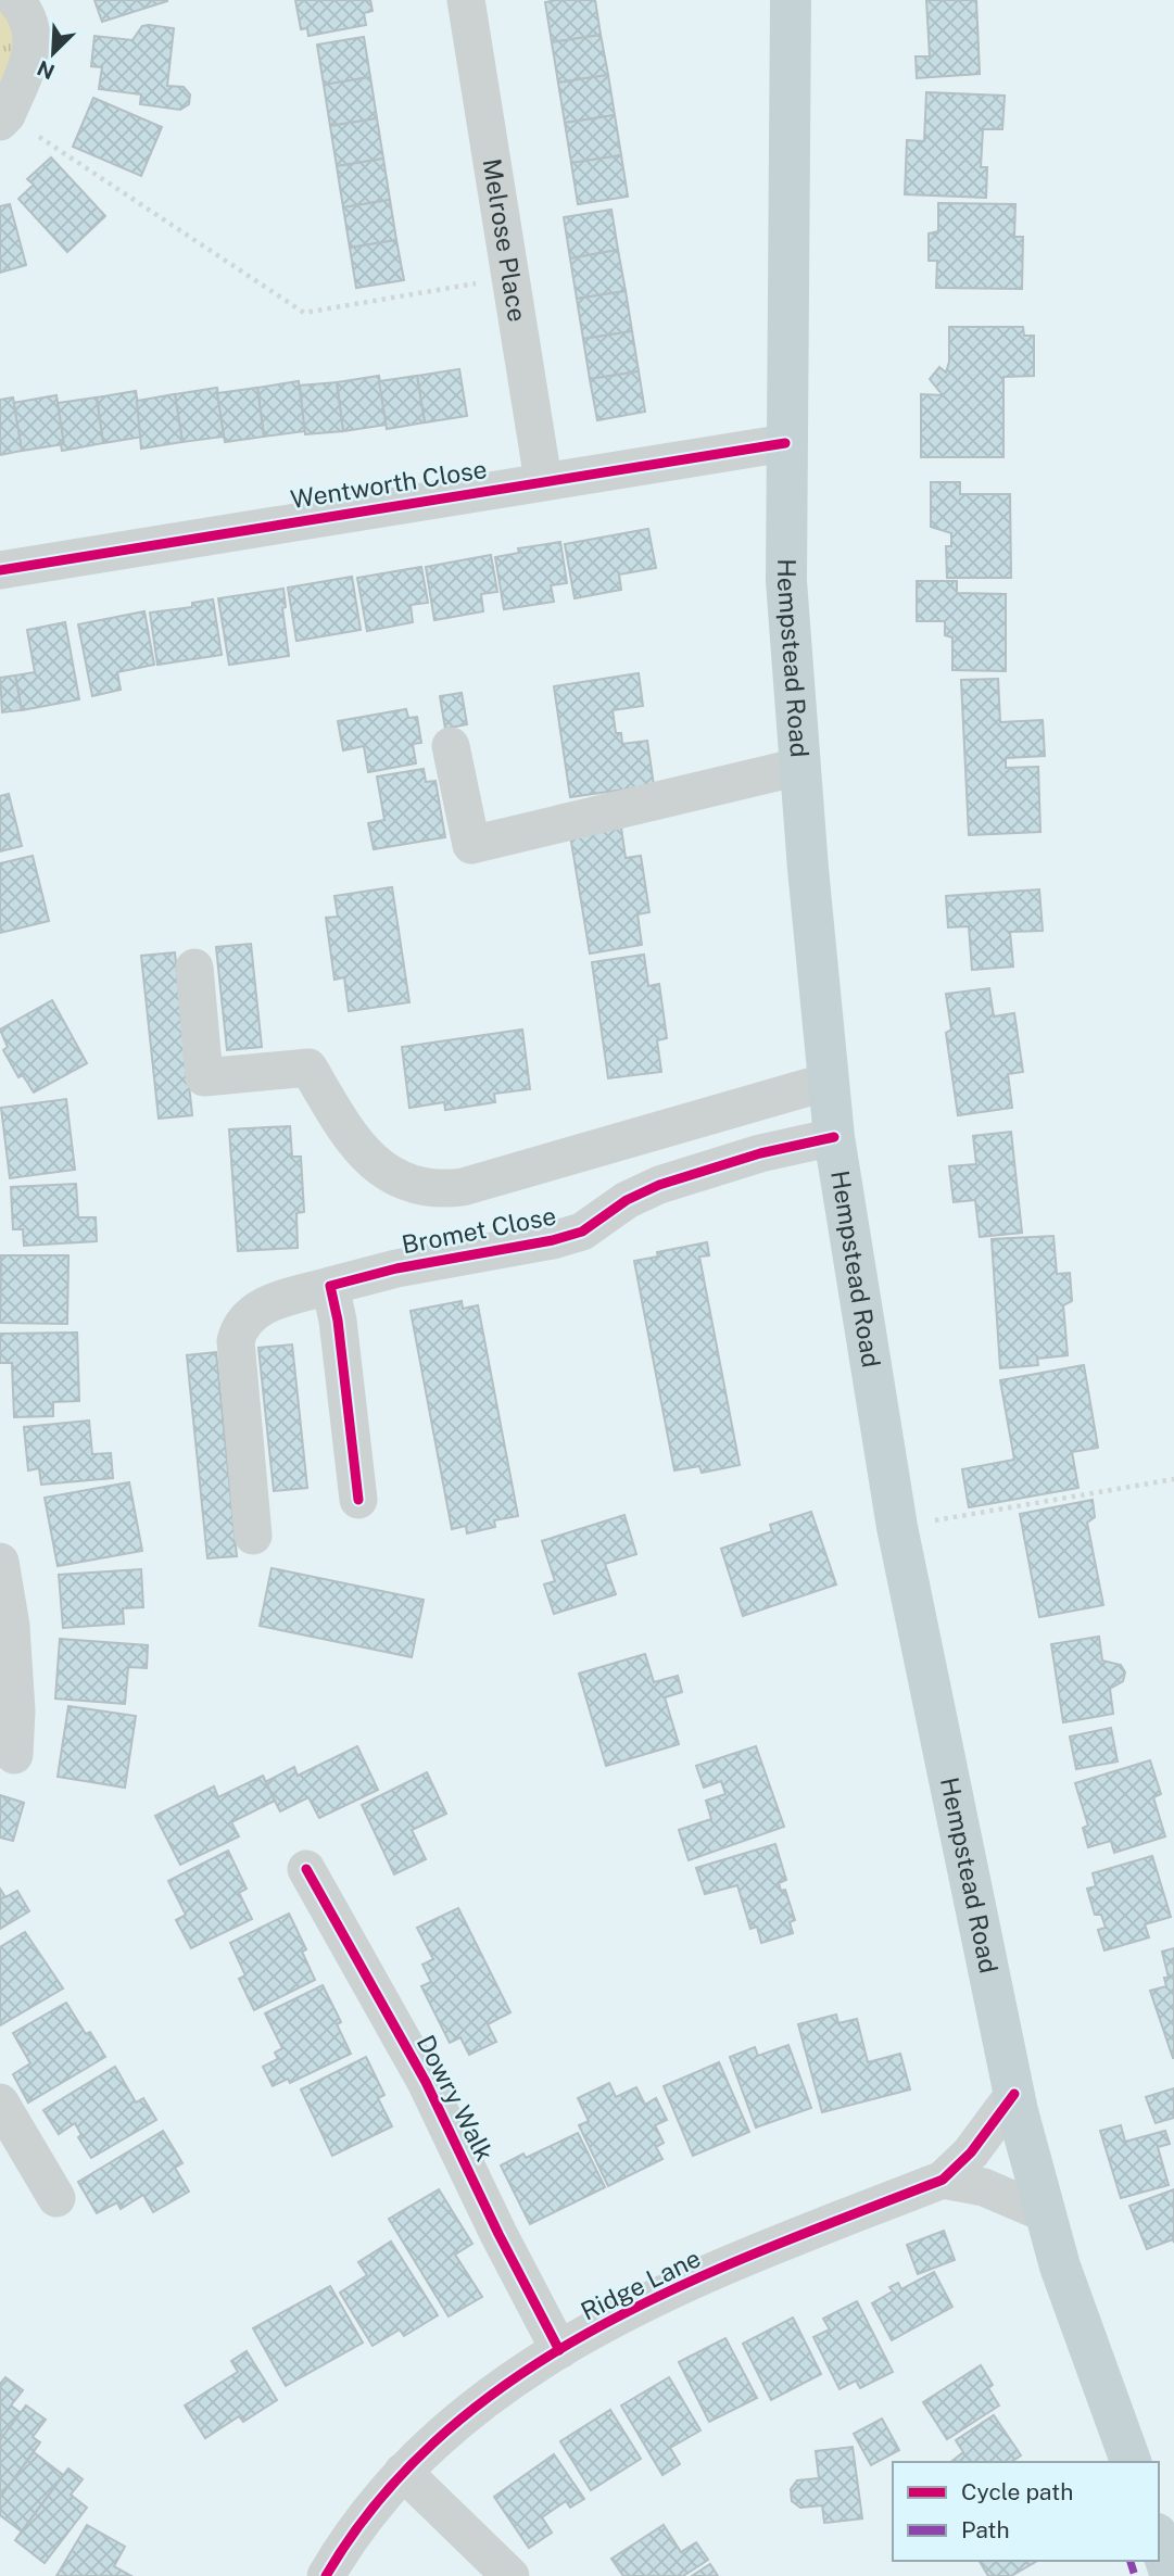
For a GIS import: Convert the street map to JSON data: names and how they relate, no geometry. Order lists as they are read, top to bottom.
{
  "streets": {
    "main road": ["Hempstead Road"],
    "street": [
      "Melrose Place",
      "Wentworth Close",
      "Bromet Close",
      "Dowry Walk",
      "Ridge Lane"
    ]
  },
  "crossings": [
    ["Melrose Place", "Wentworth Close"],
    ["Wentworth Close", "Hempstead Road"],
    ["Hempstead Road", "Bromet Close"],
    ["Hempstead Road", "Ridge Lane"],
    ["Dowry Walk", "Ridge Lane"]
  ],
  "legend": ["Cycle path", "Path"],
  "north": "bottom left"
}
